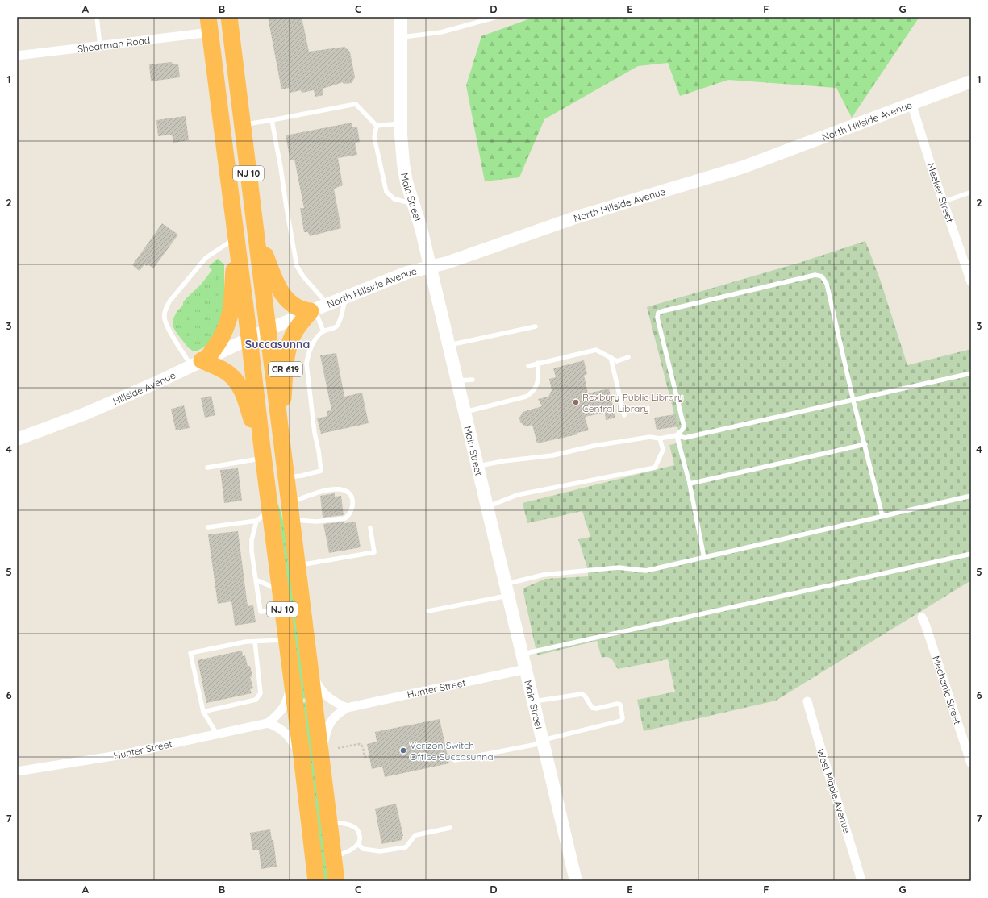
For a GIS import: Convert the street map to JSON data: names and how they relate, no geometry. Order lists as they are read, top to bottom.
{
  "streets": {
    "highway": ["NJ 10", "CR 619"],
    "main road": ["North Hillside Avenue", "Main Street", "Hillside Avenue"],
    "street": [
      "Shearman Road",
      "Meeker Street",
      "Hunter Street",
      "Mechanic Street",
      "West Maple Avenue"
    ]
  },
  "crossings": [
    ["Shearman Road", "NJ 10"],
    ["North Hillside Avenue", "NJ 10"],
    ["North Hillside Avenue", "Meeker Street"],
    ["North Hillside Avenue", "Main Street"],
    ["North Hillside Avenue", "CR 619"],
    ["North Hillside Avenue", "Hillside Avenue"],
    ["NJ 10", "CR 619"],
    ["NJ 10", "Hillside Avenue"],
    ["NJ 10", "Hunter Street"],
    ["Main Street", "Hunter Street"]
  ],
  "districts": ["Succasunna"],
  "places": ["Roxbury Public Library Central Library", "Verizon Switch Office Succasunna"],
  "grid": {
    "columns": [
      "A",
      "B",
      "C",
      "D",
      "E",
      "F",
      "G"
    ],
    "rows": [
      "1",
      "2",
      "3",
      "4",
      "5",
      "6",
      "7"
    ]
  }
}
